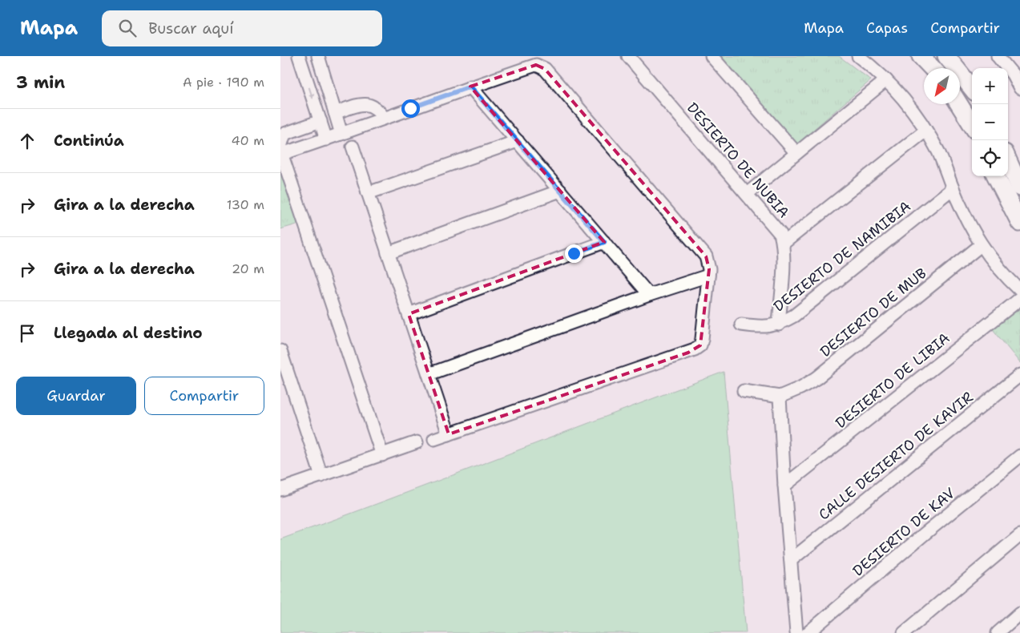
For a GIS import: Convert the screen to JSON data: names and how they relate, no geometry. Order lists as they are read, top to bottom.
{
  "streets": {
    "street": [
      "DESIERTO DE NUBIA",
      "DESIERTO DE NAMIBIA",
      "DESIERTO DE MUB",
      "DESIERTO DE LIBIA",
      "CALLE DESIERTO DE KAVIR",
      "DESIERTO DE KAV"
    ]
  },
  "crossings": [
    ["DESIERTO DE NUBIA", "DESIERTO DE NAMIBIA"]
  ],
  "north": "bottom left",
  "page": {
    "header": "Mapa",
    "search": "Buscar aquí",
    "nav": ["Mapa", "Capas", "Compartir"],
    "heading": ["3 min", "A pie · 190 m"],
    "map_buttons": ["+", "−"],
    "list": [
      ["Continúa", "40 m"],
      ["Gira a la derecha", "130 m"],
      ["Gira a la derecha", "20 m"],
      "Llegada al destino"
    ],
    "buttons": ["Guardar", "Compartir"]
  }
}
